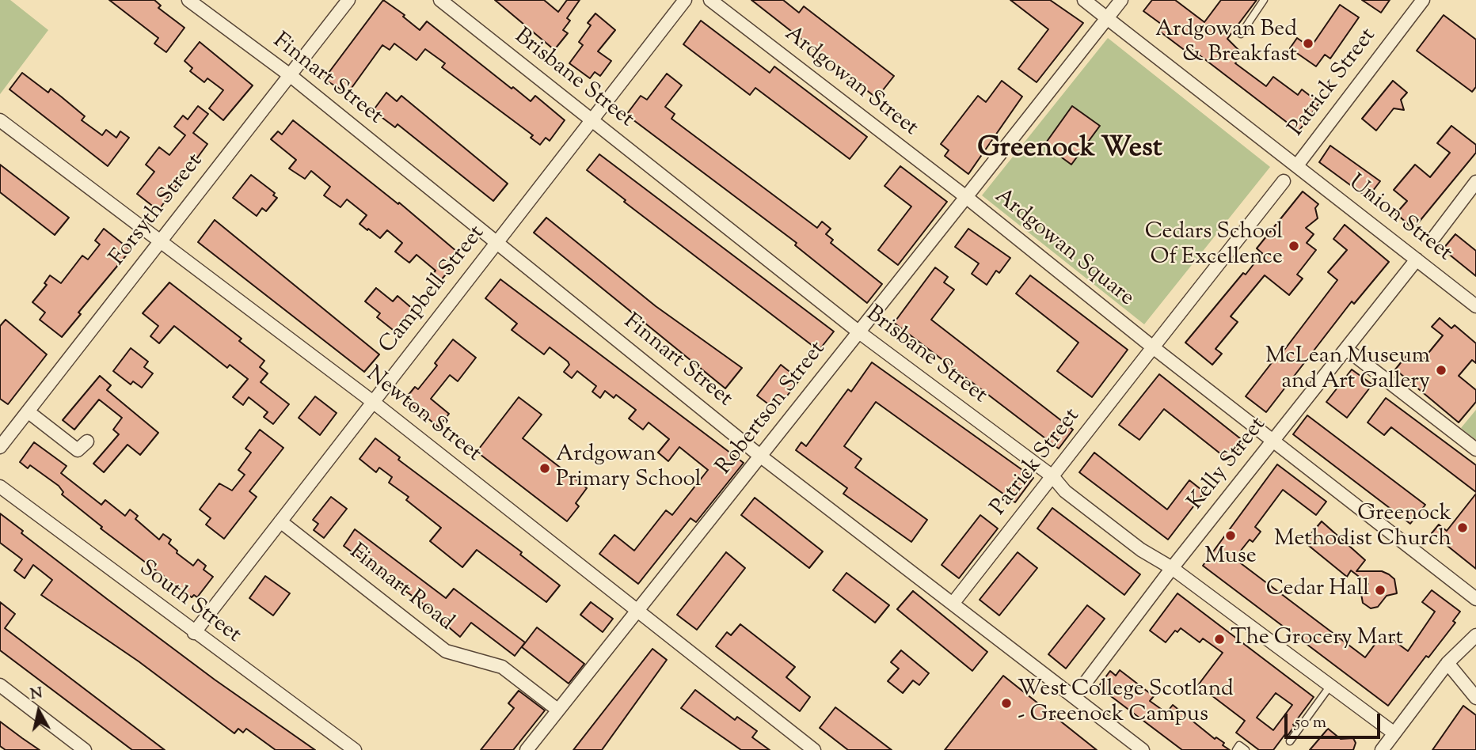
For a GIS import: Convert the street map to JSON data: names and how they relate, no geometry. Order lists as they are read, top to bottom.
{
  "streets": {
    "street": [
      "Brisbane Street",
      "Finnart Street",
      "Ardgowan Street",
      "Patrick Street",
      "Forsyth Street",
      "Union Street",
      "Ardgowan Square",
      "Campbell Street",
      "Robertson Street",
      "Newton Street",
      "Kelly Street",
      "Finnart Road",
      "South Street"
    ]
  },
  "crossings": [
    ["Brisbane Street", "Patrick Street"],
    ["Brisbane Street", "Campbell Street"],
    ["Brisbane Street", "Robertson Street"],
    ["Brisbane Street", "Kelly Street"],
    ["Finnart Street", "Patrick Street"],
    ["Finnart Street", "Forsyth Street"],
    ["Finnart Street", "Campbell Street"],
    ["Finnart Street", "Robertson Street"],
    ["Finnart Street", "Kelly Street"],
    ["Ardgowan Street", "Ardgowan Square"],
    ["Ardgowan Street", "Robertson Street"],
    ["Patrick Street", "Union Street"],
    ["Patrick Street", "Ardgowan Square"],
    ["Forsyth Street", "Newton Street"],
    ["Union Street", "Kelly Street"],
    ["Ardgowan Square", "Robertson Street"],
    ["Campbell Street", "Newton Street"],
    ["Campbell Street", "Finnart Road"],
    ["Campbell Street", "South Street"],
    ["Robertson Street", "Newton Street"],
    ["Robertson Street", "Finnart Road"]
  ],
  "districts": ["Greenock West"],
  "places": [
    "Ardgowan Bed & Breakfast",
    "Cedars School Of Excellence",
    "McLean Museum and Art Gallery",
    "Ardgowan Primary School",
    "Greenock Methodist Church",
    "Muse",
    "Cedar Hall",
    "The Grocery Mart",
    "West College Scotland - Greenock Campus"
  ],
  "scale_bar": "50 m",
  "north": "top"
}
